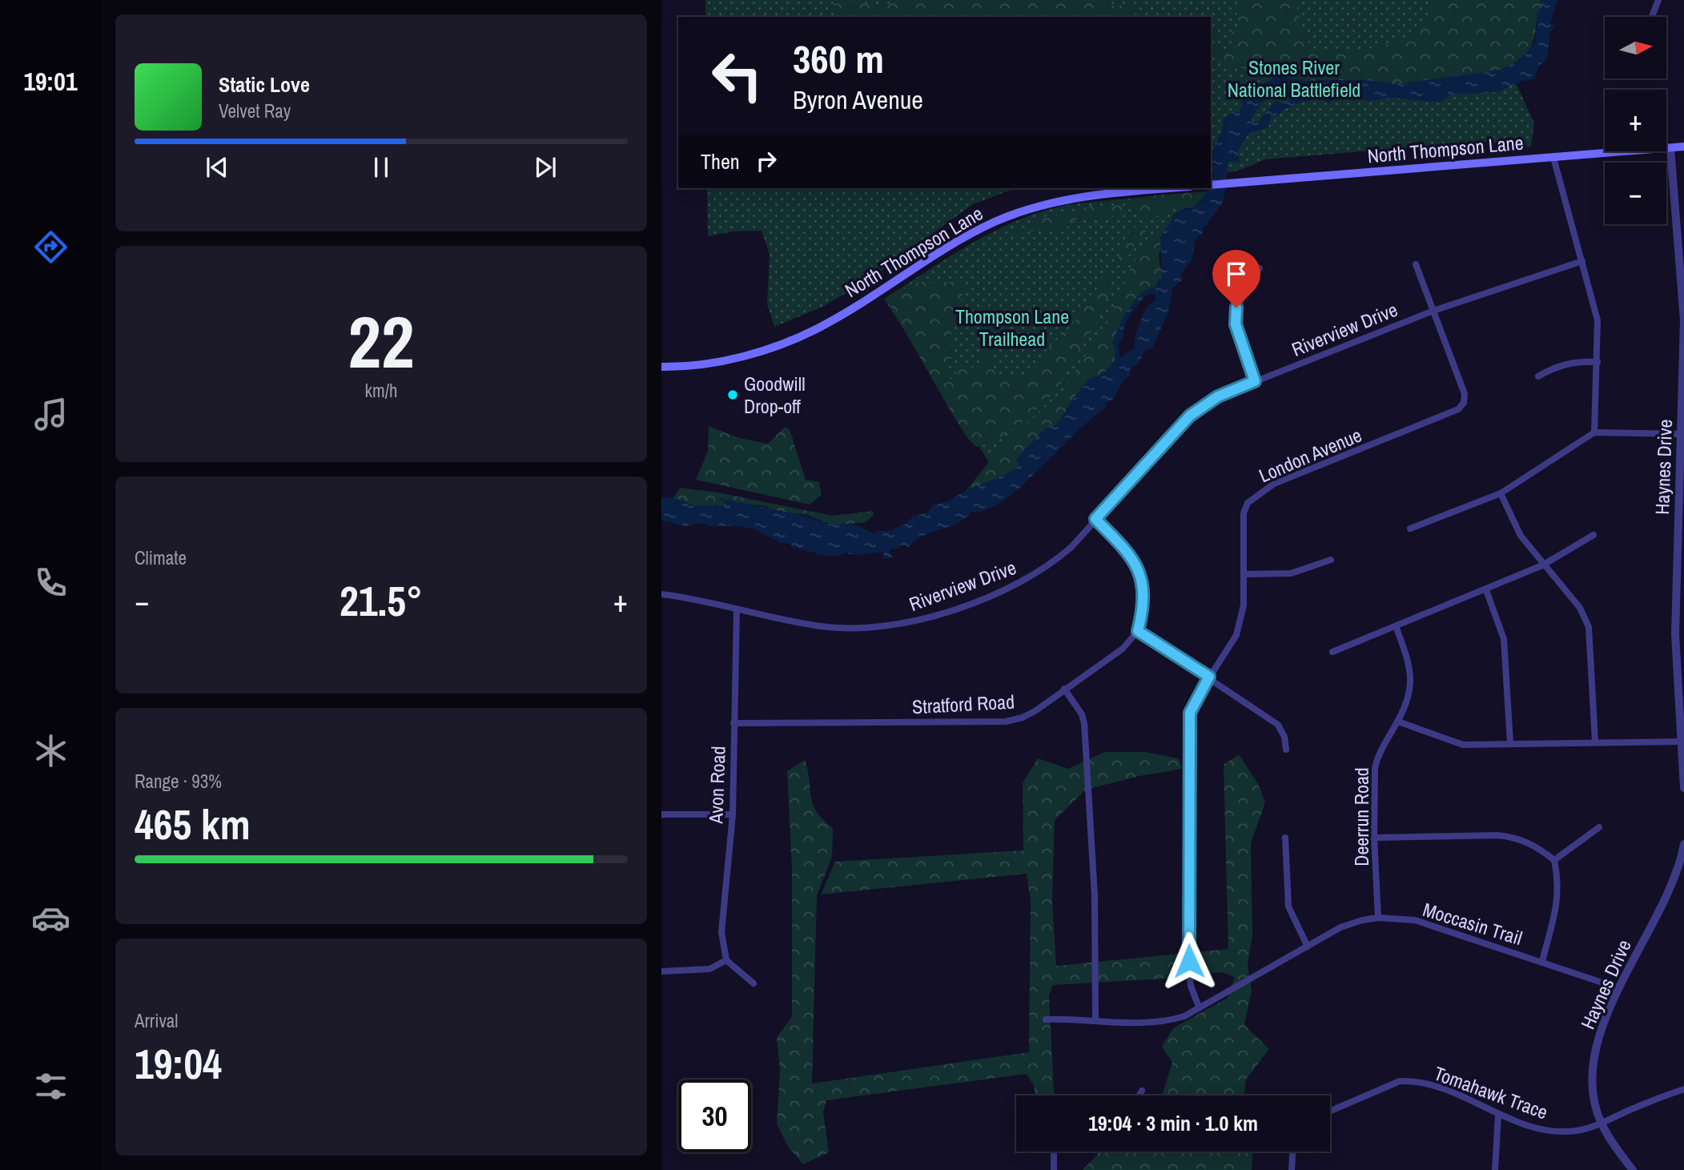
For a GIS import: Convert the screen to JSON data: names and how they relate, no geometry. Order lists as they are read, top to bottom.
{
  "streets": {
    "main road": ["North Thompson Lane"],
    "street": [
      "Riverview Drive",
      "London Avenue",
      "Haynes Drive",
      "Stratford Road",
      "Avon Road",
      "Deerrun Road",
      "Moccasin Trail",
      "Tomahawk Trace"
    ]
  },
  "crossings": [
    ["North Thompson Lane", "Haynes Drive"],
    ["Riverview Drive", "London Avenue"],
    ["Riverview Drive", "Avon Road"],
    ["London Avenue", "Moccasin Trail"],
    ["Haynes Drive", "Moccasin Trail"],
    ["Haynes Drive", "Tomahawk Trace"],
    ["Stratford Road", "Avon Road"],
    ["Deerrun Road", "Moccasin Trail"]
  ],
  "parks": ["Stones River National Battlefield", "Thompson Lane Trailhead"],
  "places": ["Goodwill Drop-off"],
  "north": "right",
  "page": {
    "tabs": "19:01",
    "map_buttons": ["+", "−"],
    "turn": ["360 m", "Byron Avenue"],
    "song": ["Static Love", "Velvet Ray"],
    "then": "Then",
    "tile": [
      ["22", "km/h"],
      "Climate",
      ["Range · 93%", "465 km"],
      ["Arrival", "19:04"]
    ],
    "heat": ["−", "21.5°", "+"],
    "limit": "30",
    "trip": "19:04 · 3 min · 1.0 km"
  }
}
